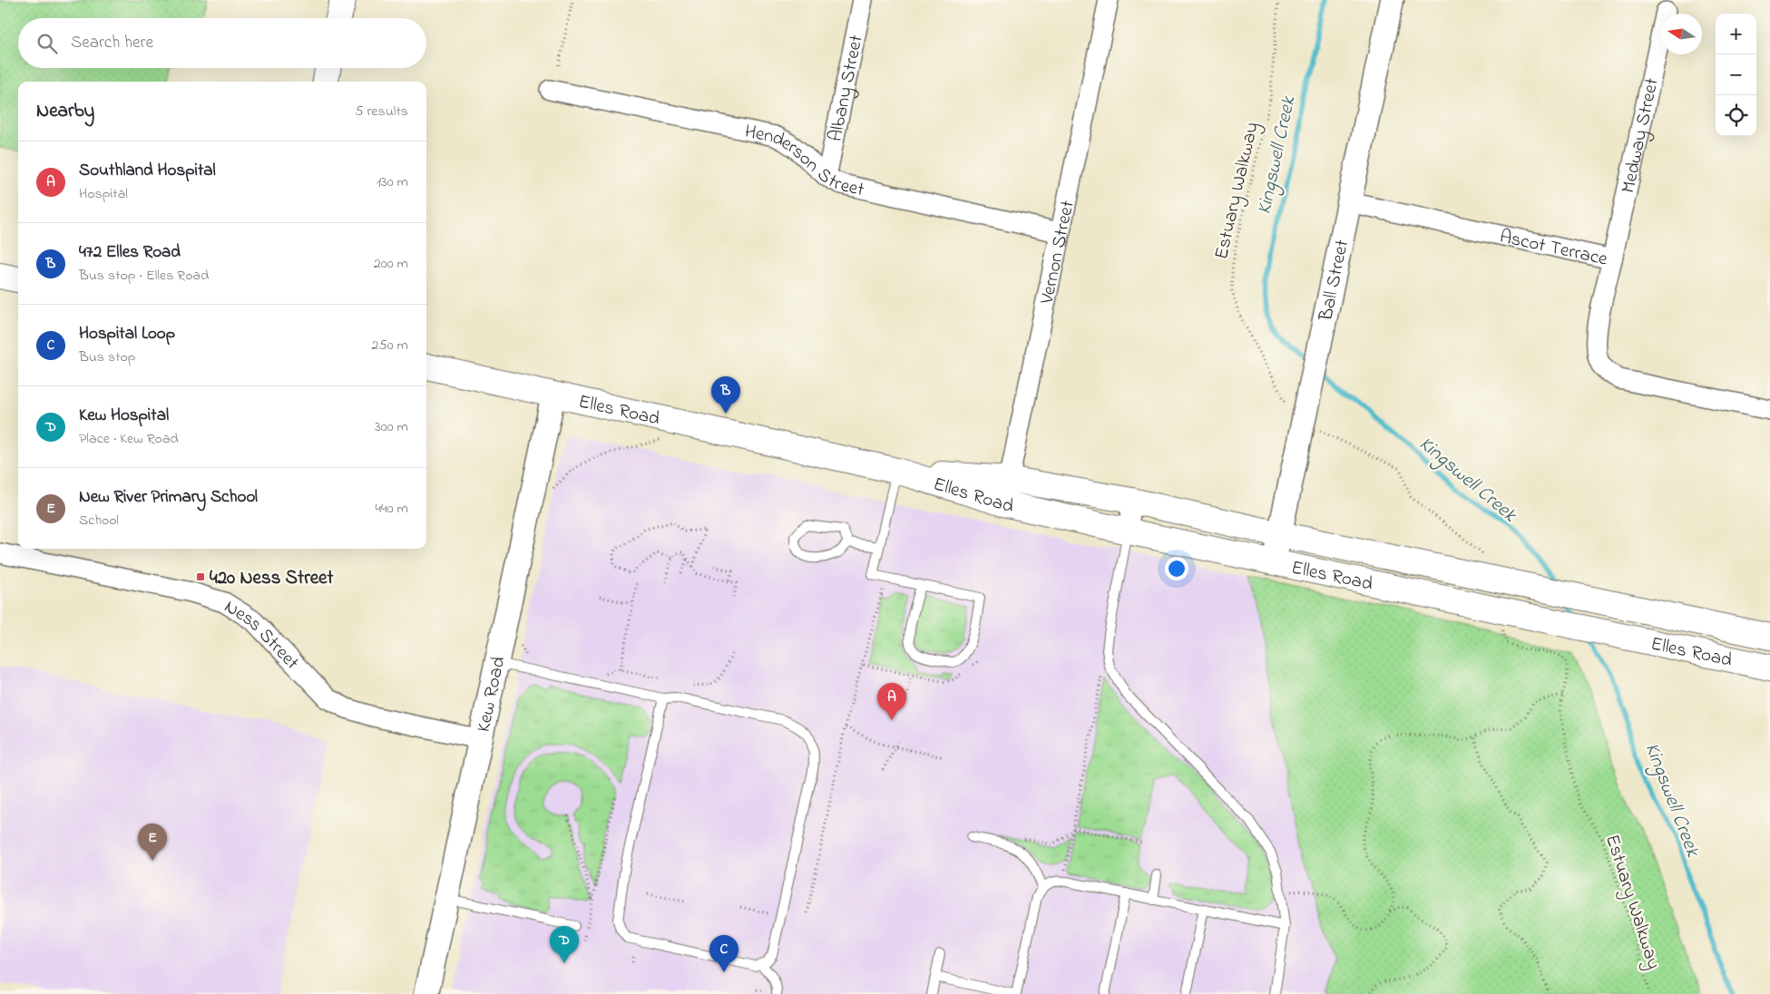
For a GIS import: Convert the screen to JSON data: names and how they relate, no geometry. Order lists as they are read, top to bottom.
{
  "streets": {
    "main road": ["Elles Road"],
    "street": [
      "Albany Street",
      "Medway Street",
      "Henderson Street",
      "Ascot Terrace",
      "Vernon Street",
      "Ball Street",
      "Ness Street",
      "Kew Road"
    ],
    "path": ["Estuary Walkway"]
  },
  "crossings": [
    ["Albany Street", "Henderson Street"],
    ["Medway Street", "Ascot Terrace"],
    ["Henderson Street", "Vernon Street"],
    ["Ascot Terrace", "Ball Street"],
    ["Vernon Street", "Elles Road"],
    ["Ball Street", "Elles Road"],
    ["Elles Road", "Kew Road"],
    ["Ness Street", "Kew Road"]
  ],
  "water": ["Kingswell Creek"],
  "places": {
    "transit": ["420 Ness Street"]
  },
  "north": "left",
  "page": {
    "map_buttons": ["+", "−"],
    "search": "Search here",
    "heading": ["Nearby", "5 results"],
    "list": [
      {
        "mark": "A",
        "name": "Southland Hospital",
        "note": "Hospital",
        "value": "130 m"
      },
      {
        "mark": "B",
        "name": "472 Elles Road",
        "note": "Bus stop · Elles Road",
        "value": "200 m"
      },
      {
        "mark": "C",
        "name": "Hospital Loop",
        "note": "Bus stop",
        "value": "250 m"
      },
      {
        "mark": "D",
        "name": "Kew Hospital",
        "note": "Place · Kew Road",
        "value": "300 m"
      },
      {
        "mark": "E",
        "name": "New River Primary School",
        "note": "School",
        "value": "440 m"
      }
    ],
    "pins": [
      "B",
      "A",
      "E",
      "D",
      "C"
    ]
  }
}
